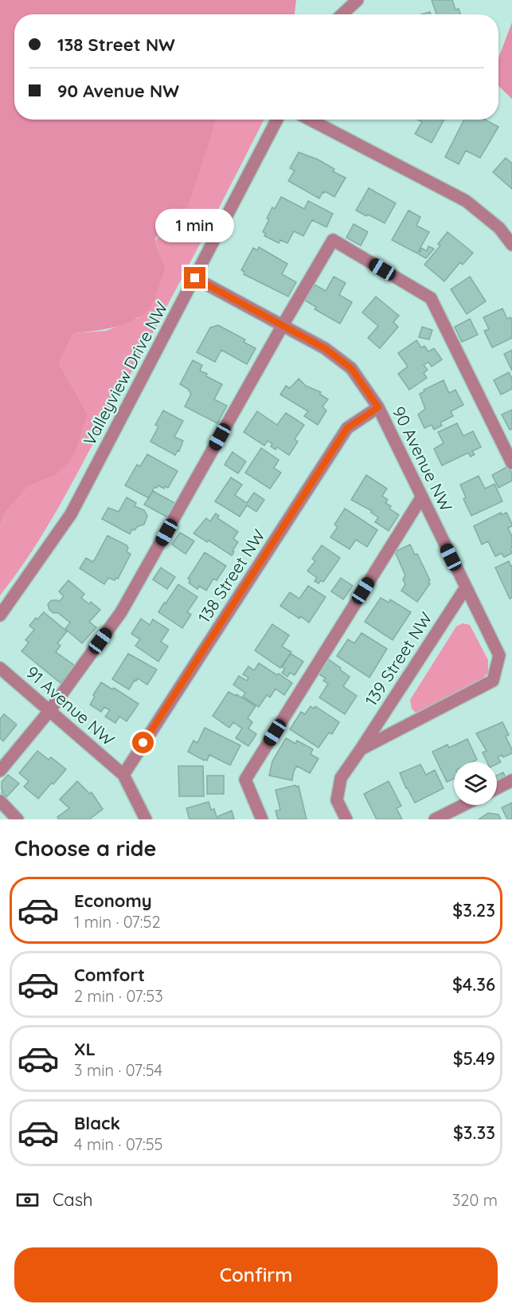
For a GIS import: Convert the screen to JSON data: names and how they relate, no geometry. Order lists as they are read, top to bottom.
{
  "streets": {
    "street": [
      "Valleyview Drive NW",
      "90 Avenue NW",
      "138 Street NW",
      "139 Street NW",
      "91 Avenue NW"
    ]
  },
  "crossings": [
    ["Valleyview Drive NW", "90 Avenue NW"],
    ["90 Avenue NW", "138 Street NW"],
    ["90 Avenue NW", "139 Street NW"],
    ["138 Street NW", "91 Avenue NW"]
  ],
  "page": {
    "banner": ["138 Street NW", "90 Avenue NW"],
    "bubble": "1 min",
    "heading": "Choose a ride",
    "list": [
      {
        "name": "Economy",
        "note": "1 min · 07:52",
        "value": "$3.23"
      },
      {
        "name": "Comfort",
        "note": "2 min · 07:53",
        "value": "$4.36"
      },
      {
        "name": "XL",
        "note": "3 min · 07:54",
        "value": "$5.49"
      },
      {
        "name": "Black",
        "note": "4 min · 07:55",
        "value": "$3.33"
      }
    ],
    "pay": ["Cash", "320 m"],
    "buttons": "Confirm"
  }
}
